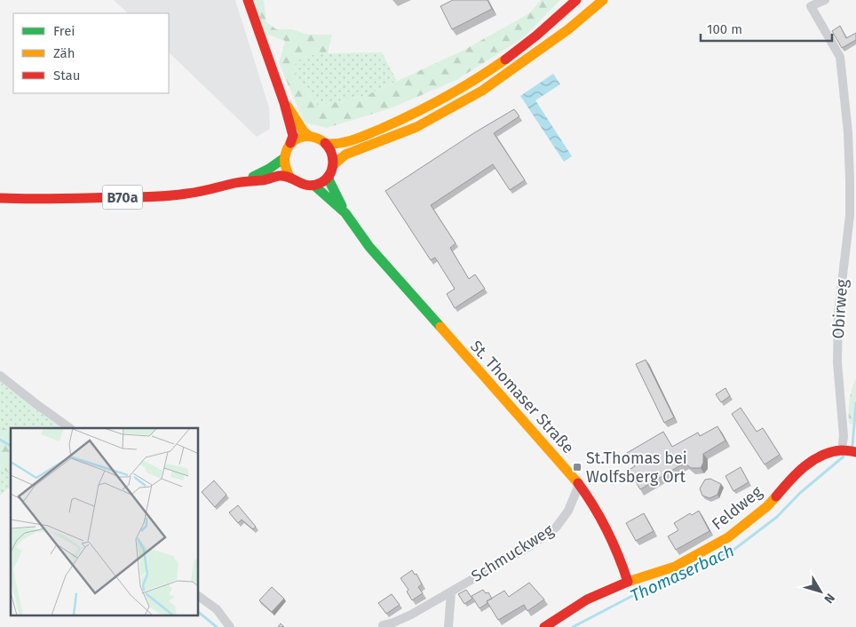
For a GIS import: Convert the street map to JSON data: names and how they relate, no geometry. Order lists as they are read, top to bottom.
{
  "streets": {
    "main road": ["B70a", "St. Thomaser Straße", "Feldweg"],
    "street": ["Obirweg", "Schmuckweg"]
  },
  "crossings": [
    ["Obirweg", "Feldweg"],
    ["St. Thomaser Straße", "Feldweg"],
    ["St. Thomaser Straße", "Schmuckweg"]
  ],
  "water": ["Thomaserbach"],
  "places": {
    "transit": ["St.Thomas bei Wolfsberg Ort"]
  },
  "legend": ["Frei", "Zäh", "Stau"],
  "scale_bar": "100 m",
  "north": "bottom right"
}
